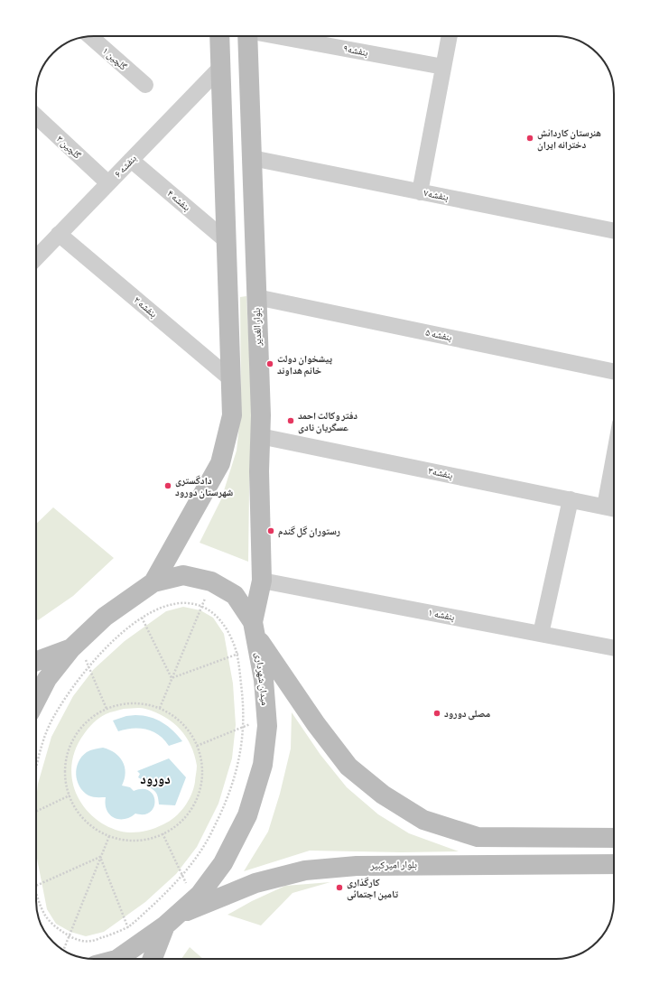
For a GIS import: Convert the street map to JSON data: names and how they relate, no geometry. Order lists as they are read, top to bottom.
{
  "streets": {
    "main road": ["بلوار الغدیر", "میدان شهرداری", "بلوار امیرکبیر"],
    "street": [
      "بنفشه۹",
      "گلچین ۱",
      "گلچین ۳",
      "بنفشه ۶",
      "بنفشه۷",
      "بنفشه ۴",
      "بنفشه ۲",
      "بنفشه ۵",
      "بنفشه۳",
      "بنفشه ۱"
    ]
  },
  "crossings": [
    ["گلچین ۳", "بنفشه ۶"],
    ["بنفشه ۶", "بنفشه ۴"],
    ["بنفشه ۶", "بنفشه ۲"],
    ["بنفشه۷", "بلوار الغدیر"],
    ["بلوار الغدیر", "بنفشه ۵"],
    ["بلوار الغدیر", "بنفشه۳"],
    ["بلوار الغدیر", "بنفشه ۱"],
    ["بلوار الغدیر", "میدان شهرداری"],
    ["میدان شهرداری", "بلوار امیرکبیر"]
  ],
  "districts": ["دورود"],
  "places": [
    "هنرستان کاردانش دخترانه ایران",
    "پیشخوان دولت خانم هداوند",
    "دفتر وکالت احمد عسگریان نادی",
    "دادگستری شهرستان دورود",
    "رستوران گل گندم",
    "مصلی دورود",
    "کارگذاری تامین اجتمائی"
  ]
}
